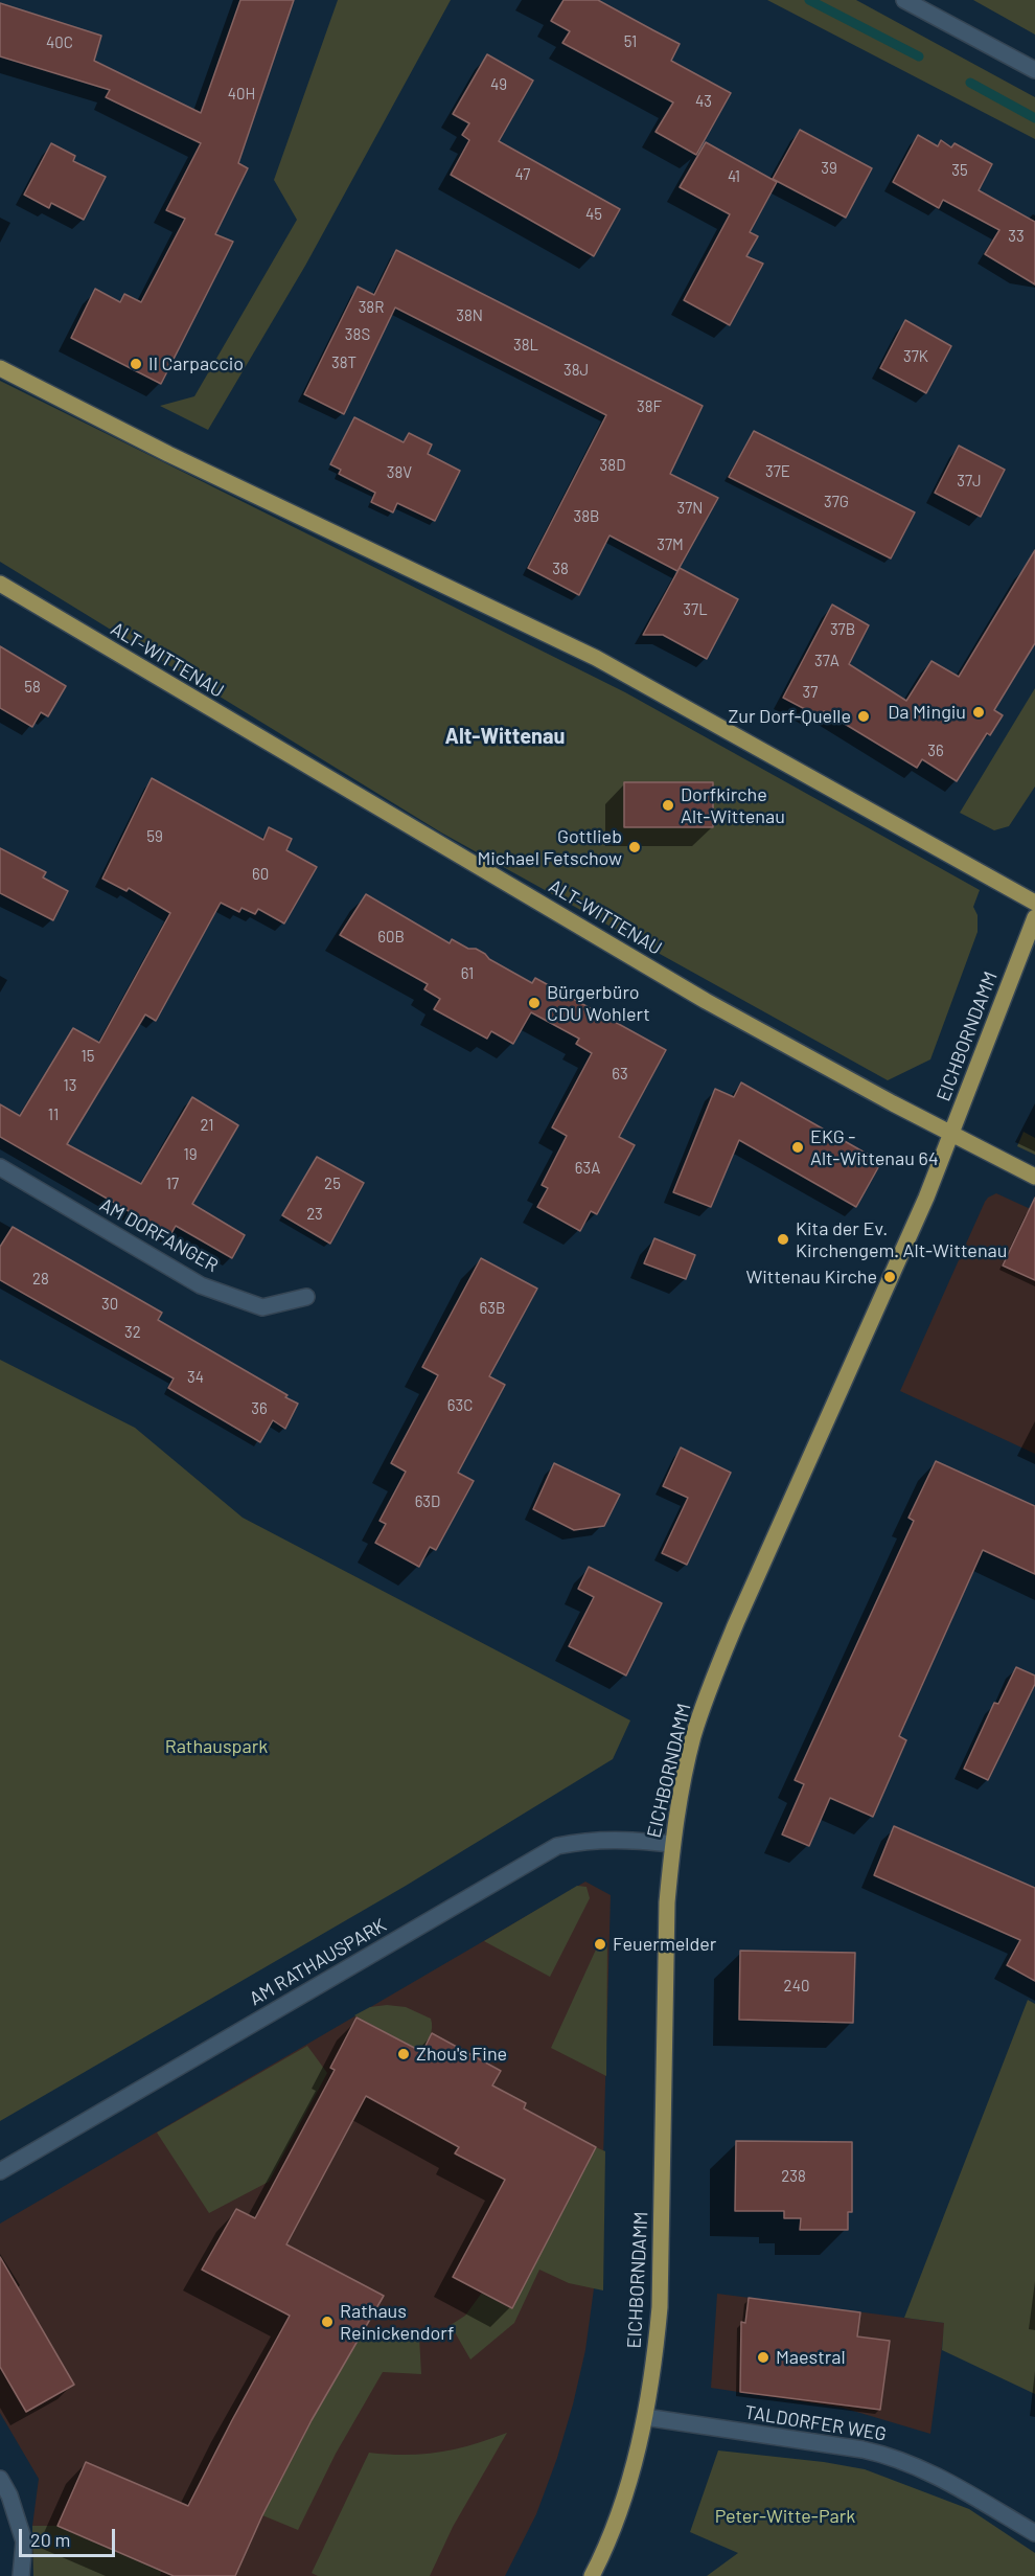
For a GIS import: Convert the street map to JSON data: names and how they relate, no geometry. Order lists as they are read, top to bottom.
{
  "streets": {
    "main road": ["ALT-WITTENAU", "EICHBORNDAMM"],
    "street": ["AM DORFANGER", "AM RATHAUSPARK", "TALDORFER WEG"]
  },
  "crossings": [
    ["ALT-WITTENAU", "EICHBORNDAMM"],
    ["EICHBORNDAMM", "AM RATHAUSPARK"],
    ["EICHBORNDAMM", "TALDORFER WEG"]
  ],
  "districts": ["Alt-Wittenau"],
  "parks": ["Rathauspark", "Peter-Witte-Park"],
  "places": [
    "Il Carpaccio",
    "Da Mingiu",
    "Zur Dorf-Quelle",
    "Dorfkirche Alt-Wittenau",
    "Gottlieb Michael Fetschow",
    "Bürgerbüro CDU Wohlert",
    "EKG - Alt-Wittenau 64",
    "Kita der Ev. Kirchengem. Alt-Wittenau",
    "Wittenau Kirche",
    "Feuermelder",
    "Zhou's Fine",
    "Rathaus Reinickendorf",
    "Maestral"
  ],
  "house_numbers": [
    "51",
    "40C",
    "49",
    "40H",
    "43",
    "39",
    "35",
    "47",
    "41",
    "45",
    "33",
    "38R",
    "38N",
    "38S",
    "38L",
    "37K",
    "38T",
    "38J",
    "38F",
    "38D",
    "37E",
    "38V",
    "37J",
    "37G",
    "37N",
    "38B",
    "37M",
    "38",
    "37L",
    "37B",
    "37A",
    "58",
    "37",
    "36",
    "59",
    "60",
    "60B",
    "61",
    "15",
    "63",
    "13",
    "11",
    "21",
    "19",
    "63A",
    "17",
    "25",
    "23",
    "28",
    "30",
    "63B",
    "32",
    "34",
    "63C",
    "36",
    "63D",
    "240",
    "238"
  ],
  "scale_bar": "20 m"
}
